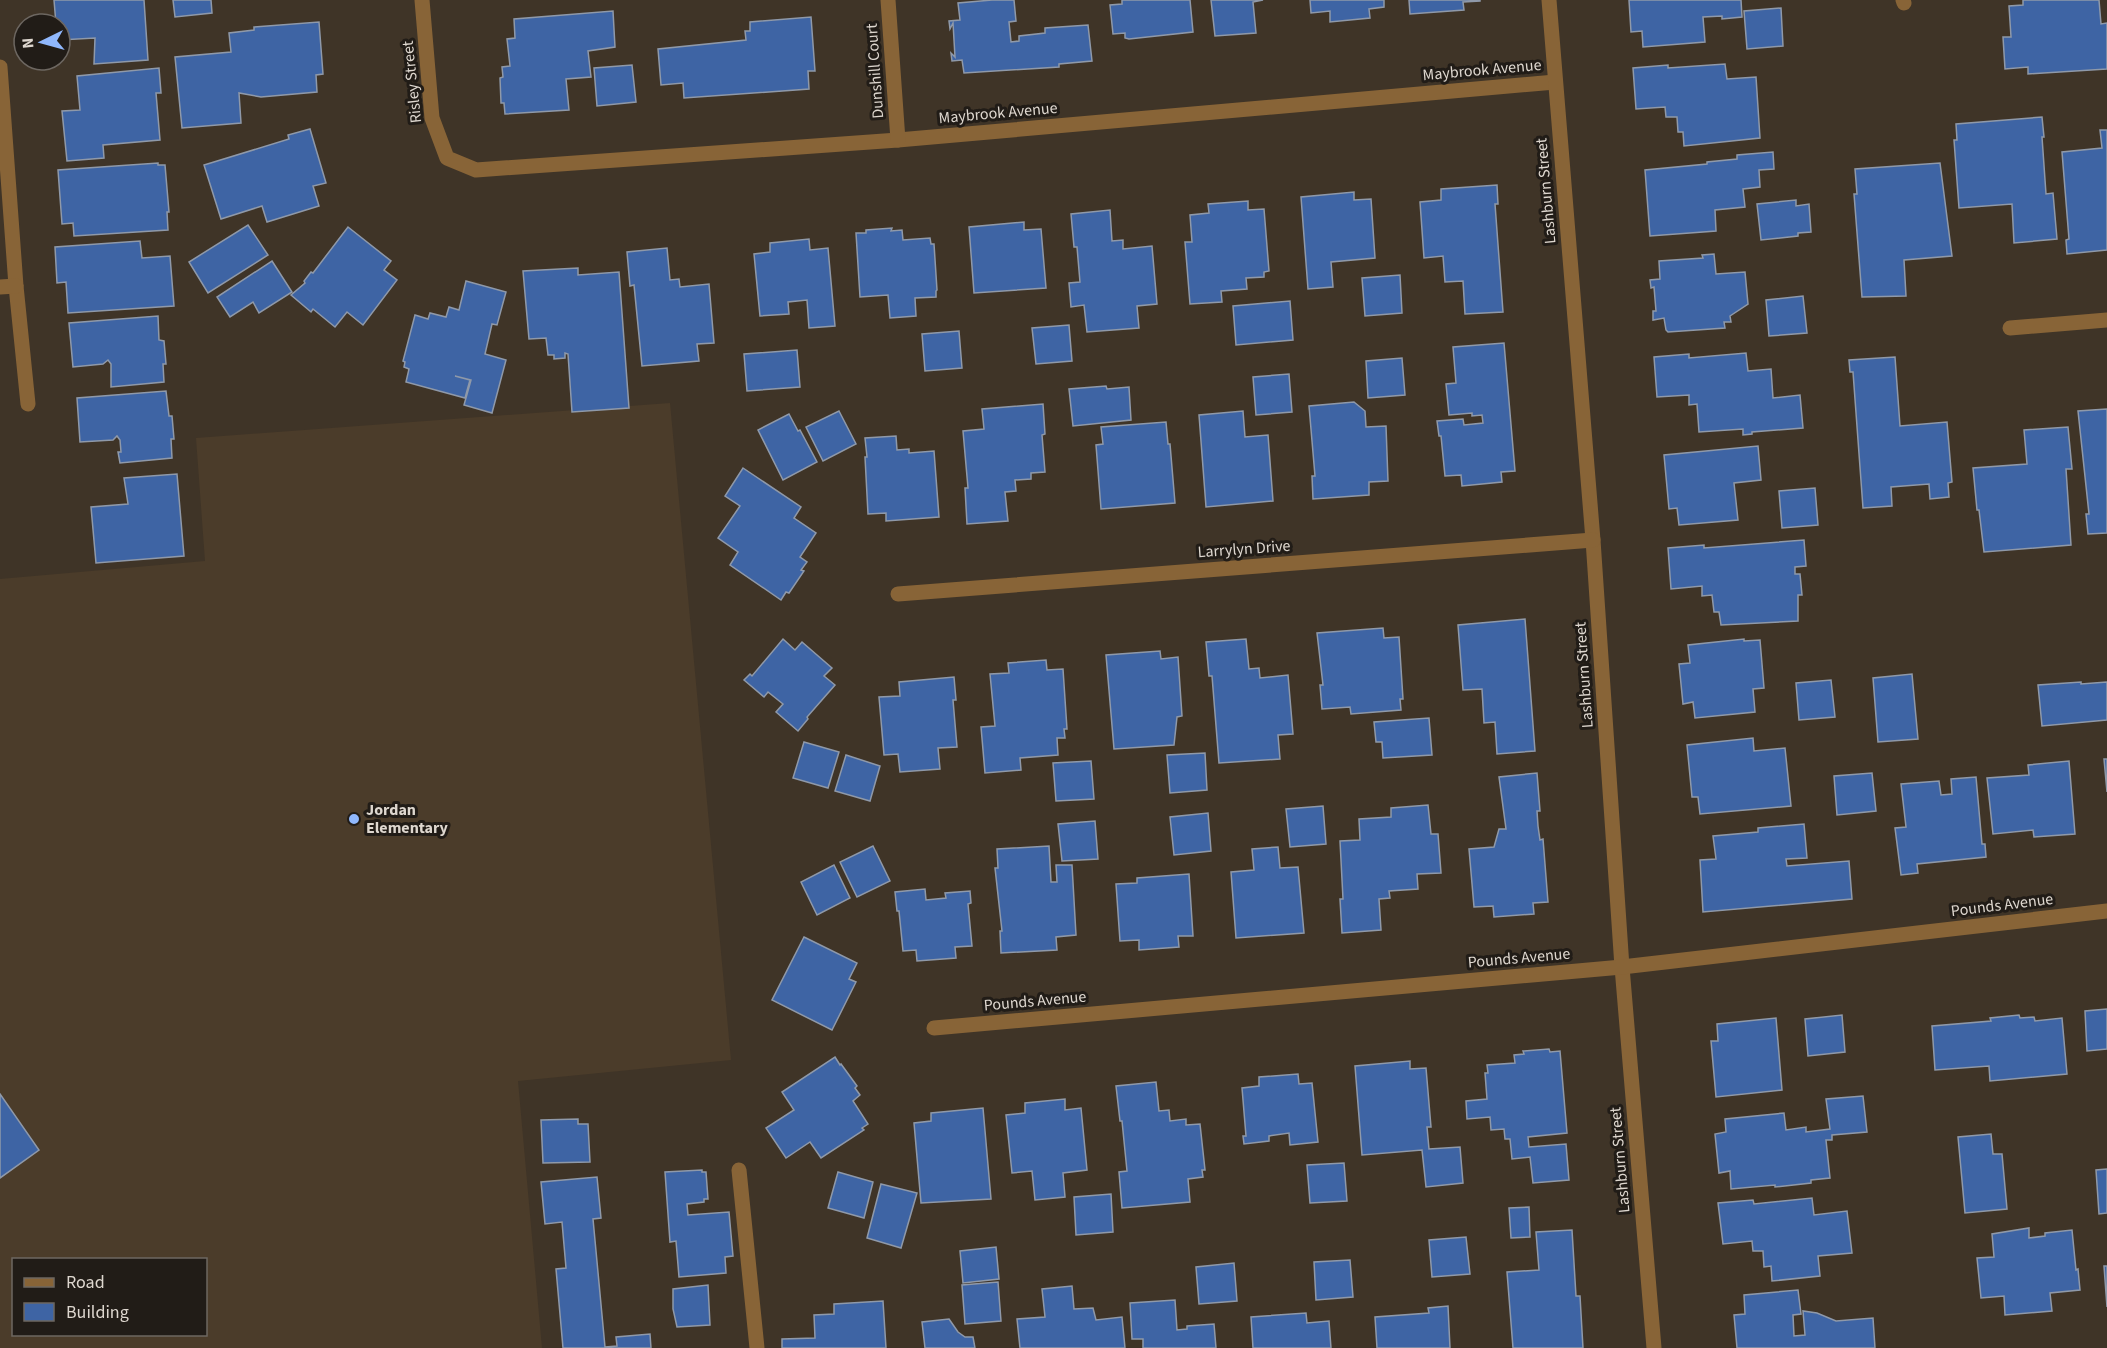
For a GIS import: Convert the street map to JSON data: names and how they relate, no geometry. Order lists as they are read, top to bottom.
{
  "streets": {
    "street": [
      "Maybrook Avenue",
      "Dunshill Court",
      "Risley Street",
      "Lashburn Street",
      "Larrylyn Drive",
      "Pounds Avenue"
    ]
  },
  "crossings": [
    ["Maybrook Avenue", "Dunshill Court"],
    ["Maybrook Avenue", "Risley Street"],
    ["Maybrook Avenue", "Lashburn Street"],
    ["Lashburn Street", "Larrylyn Drive"],
    ["Lashburn Street", "Pounds Avenue"]
  ],
  "places": ["Jordan Elementary"],
  "legend": ["Road", "Building"],
  "north": "left"
}
